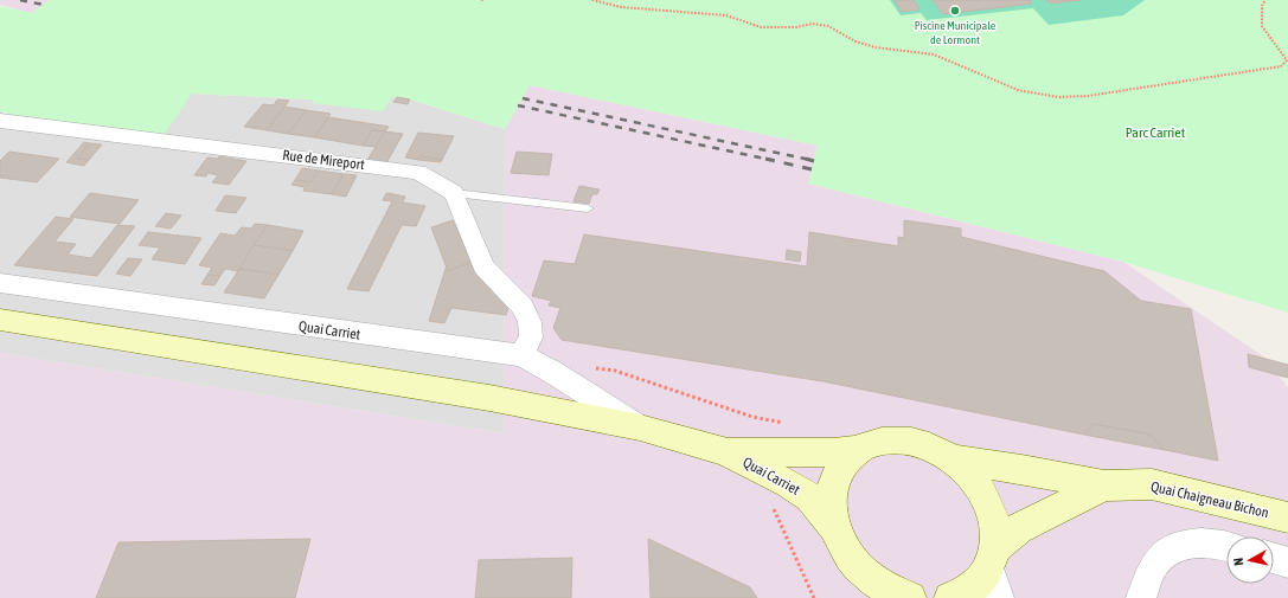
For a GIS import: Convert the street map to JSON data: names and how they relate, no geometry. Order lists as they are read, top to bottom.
{
  "streets": {
    "main road": ["Quai Carriet", "Quai Chaigneau Bichon"],
    "street": ["Rue de Mireport"]
  },
  "parks": ["Parc Carriet"],
  "places": ["Piscine Municipale de Lormont"],
  "north": "left"
}
